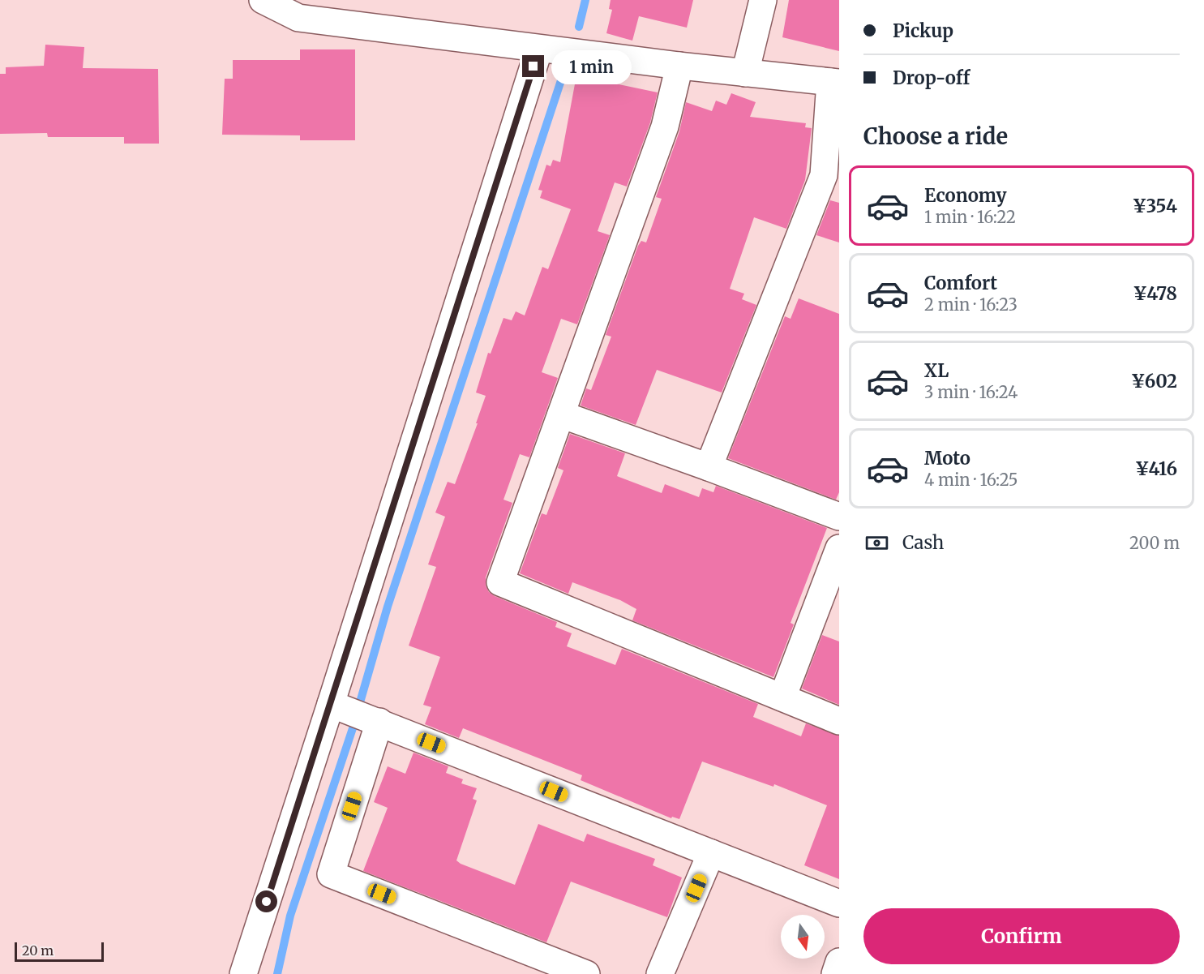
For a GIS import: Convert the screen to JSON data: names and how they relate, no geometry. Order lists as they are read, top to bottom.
{
  "scale_bar": "20 m",
  "north": "bottom",
  "page": {
    "banner": ["Pickup", "Drop-off"],
    "bubble": "1 min",
    "heading": "Choose a ride",
    "list": [
      {
        "name": "Economy",
        "note": "1 min · 16:22",
        "value": "¥354"
      },
      {
        "name": "Comfort",
        "note": "2 min · 16:23",
        "value": "¥478"
      },
      {
        "name": "XL",
        "note": "3 min · 16:24",
        "value": "¥602"
      },
      {
        "name": "Moto",
        "note": "4 min · 16:25",
        "value": "¥416"
      }
    ],
    "pay": ["Cash", "200 m"],
    "buttons": "Confirm",
    "scale": "20 m"
  }
}
